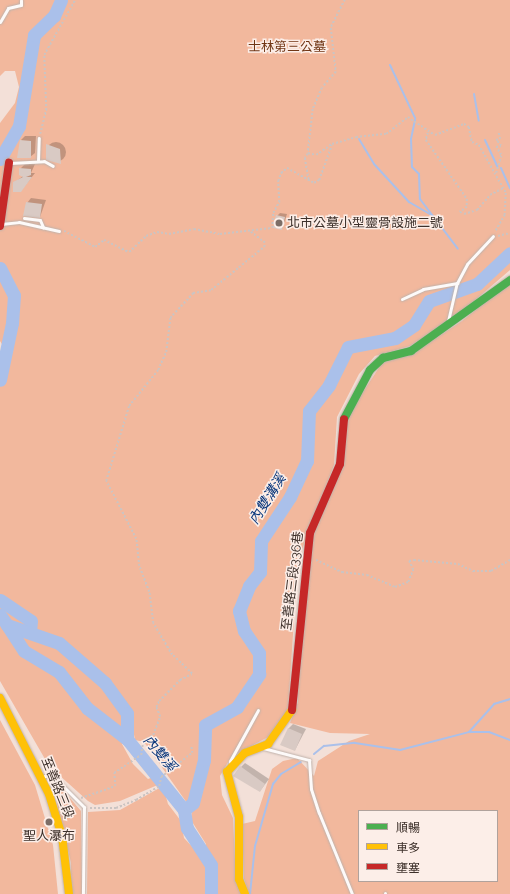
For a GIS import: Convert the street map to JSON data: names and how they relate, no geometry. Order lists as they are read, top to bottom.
{
  "streets": {
    "street": ["至善路三段336巷", "至善路三段"]
  },
  "water": ["內雙溝溪", "內雙溪"],
  "parks": ["士林第三公墓"],
  "places": ["北市公墓小型靈骨設施二號", "聖人瀑布"],
  "legend": ["順暢", "車多", "壅塞"]
}
